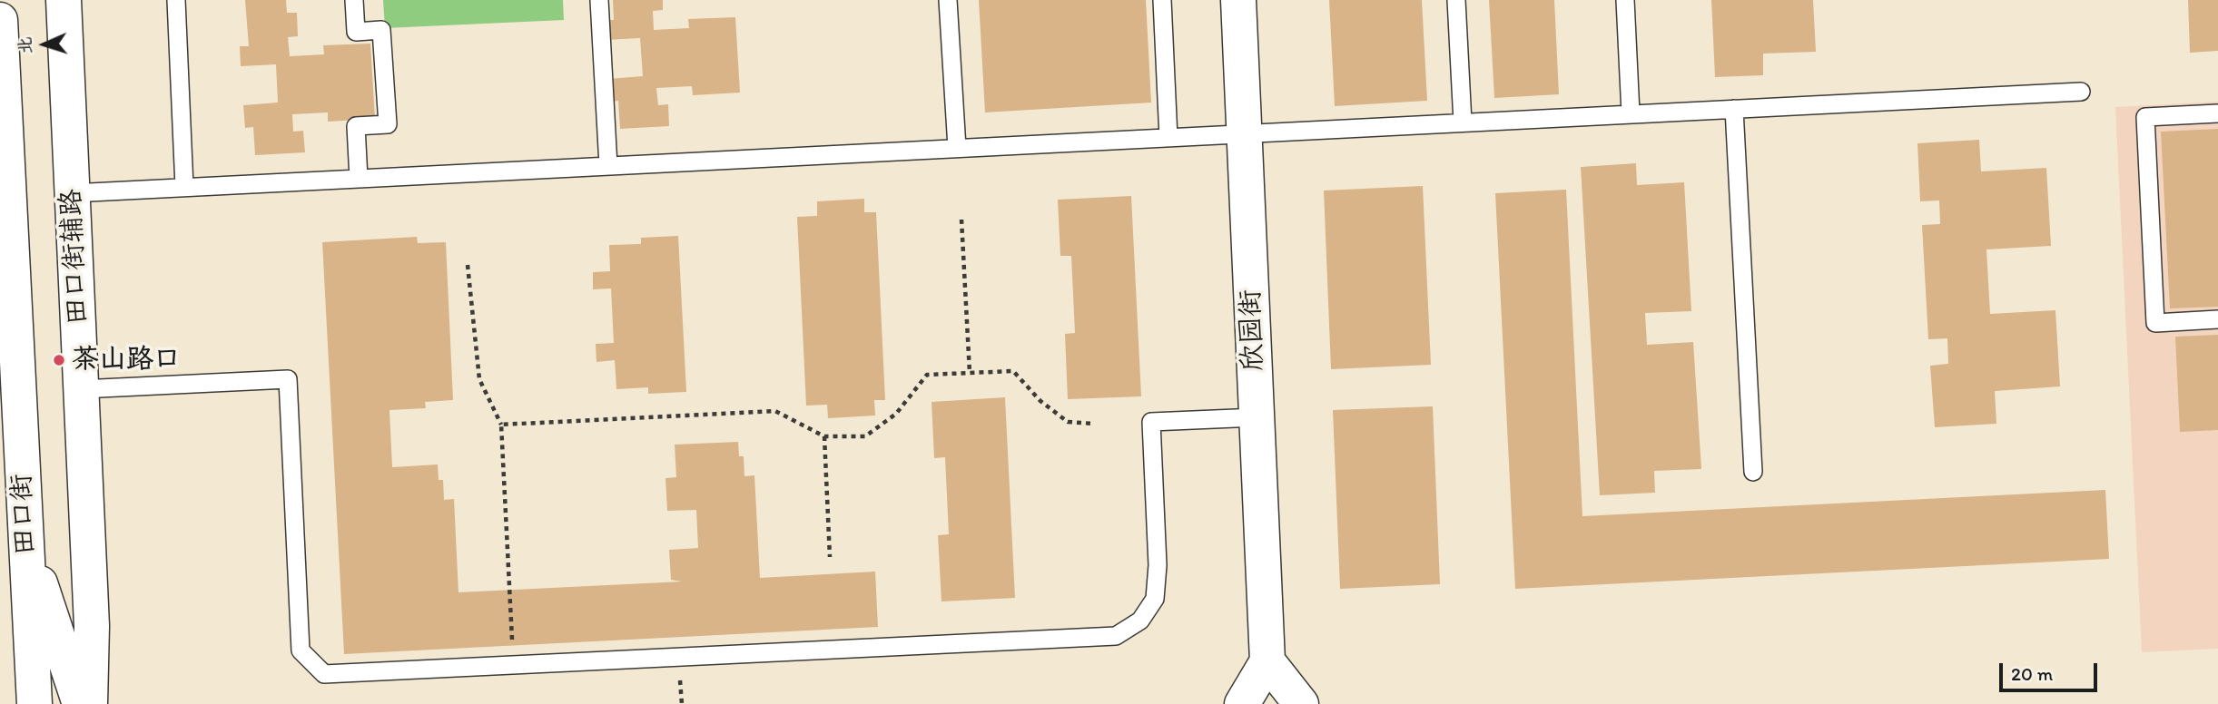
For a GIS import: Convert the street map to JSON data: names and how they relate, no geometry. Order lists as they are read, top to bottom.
{
  "streets": {
    "street": ["田口街辅路", "欣园街", "田口街"]
  },
  "places": ["茶山路口"],
  "scale_bar": "20 m",
  "north": "left"
}
